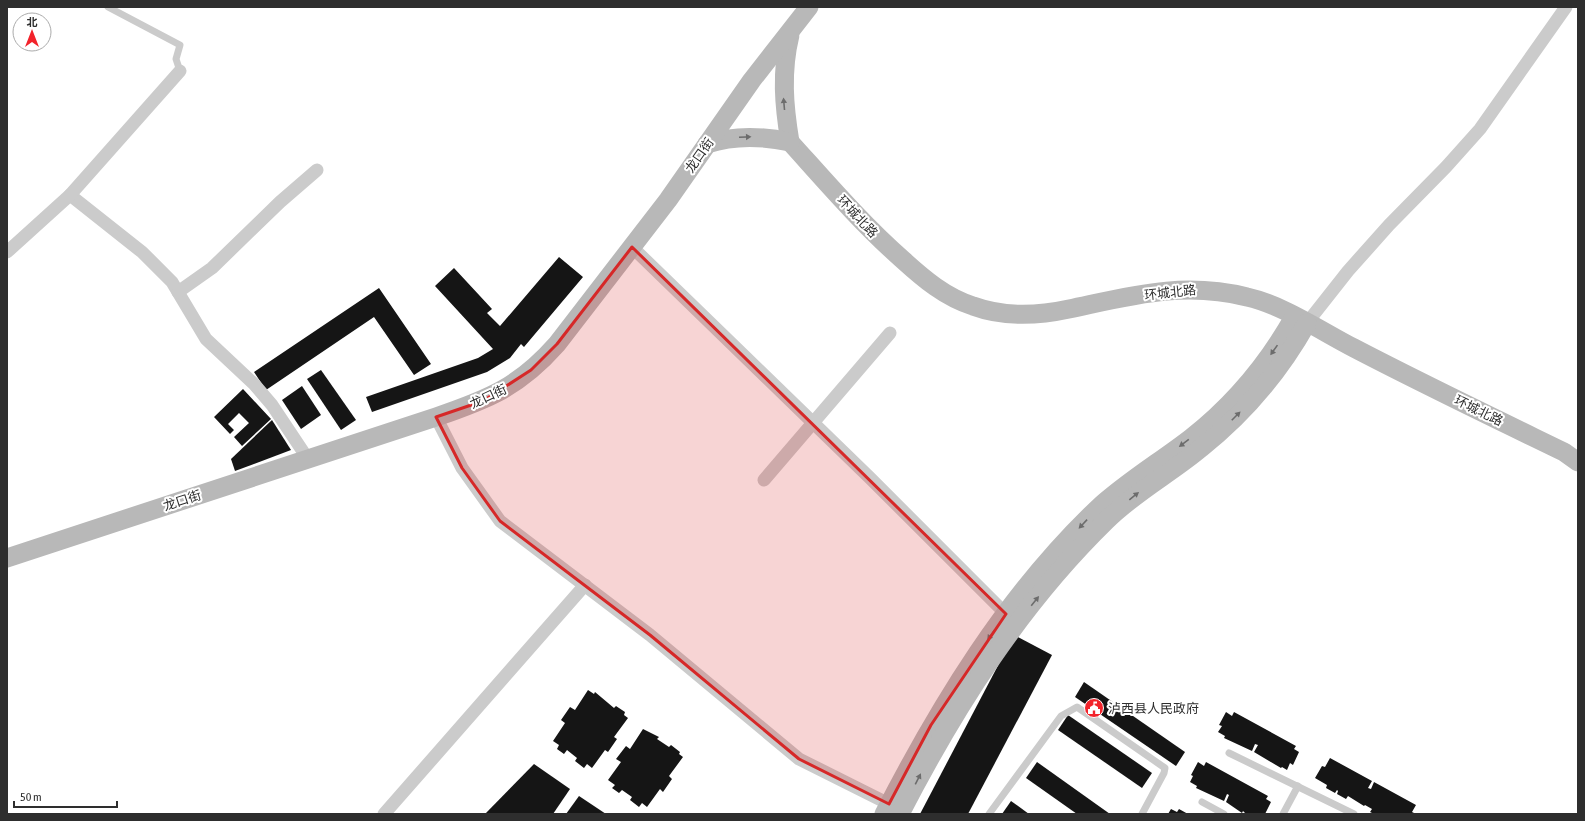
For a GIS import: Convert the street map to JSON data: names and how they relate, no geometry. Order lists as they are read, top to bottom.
{
  "streets": {
    "main road": ["龙口街", "环城北路"]
  },
  "places": {
    "public building": ["泸西县人民政府"]
  },
  "scale_bar": "50 m",
  "north": "top"
}
